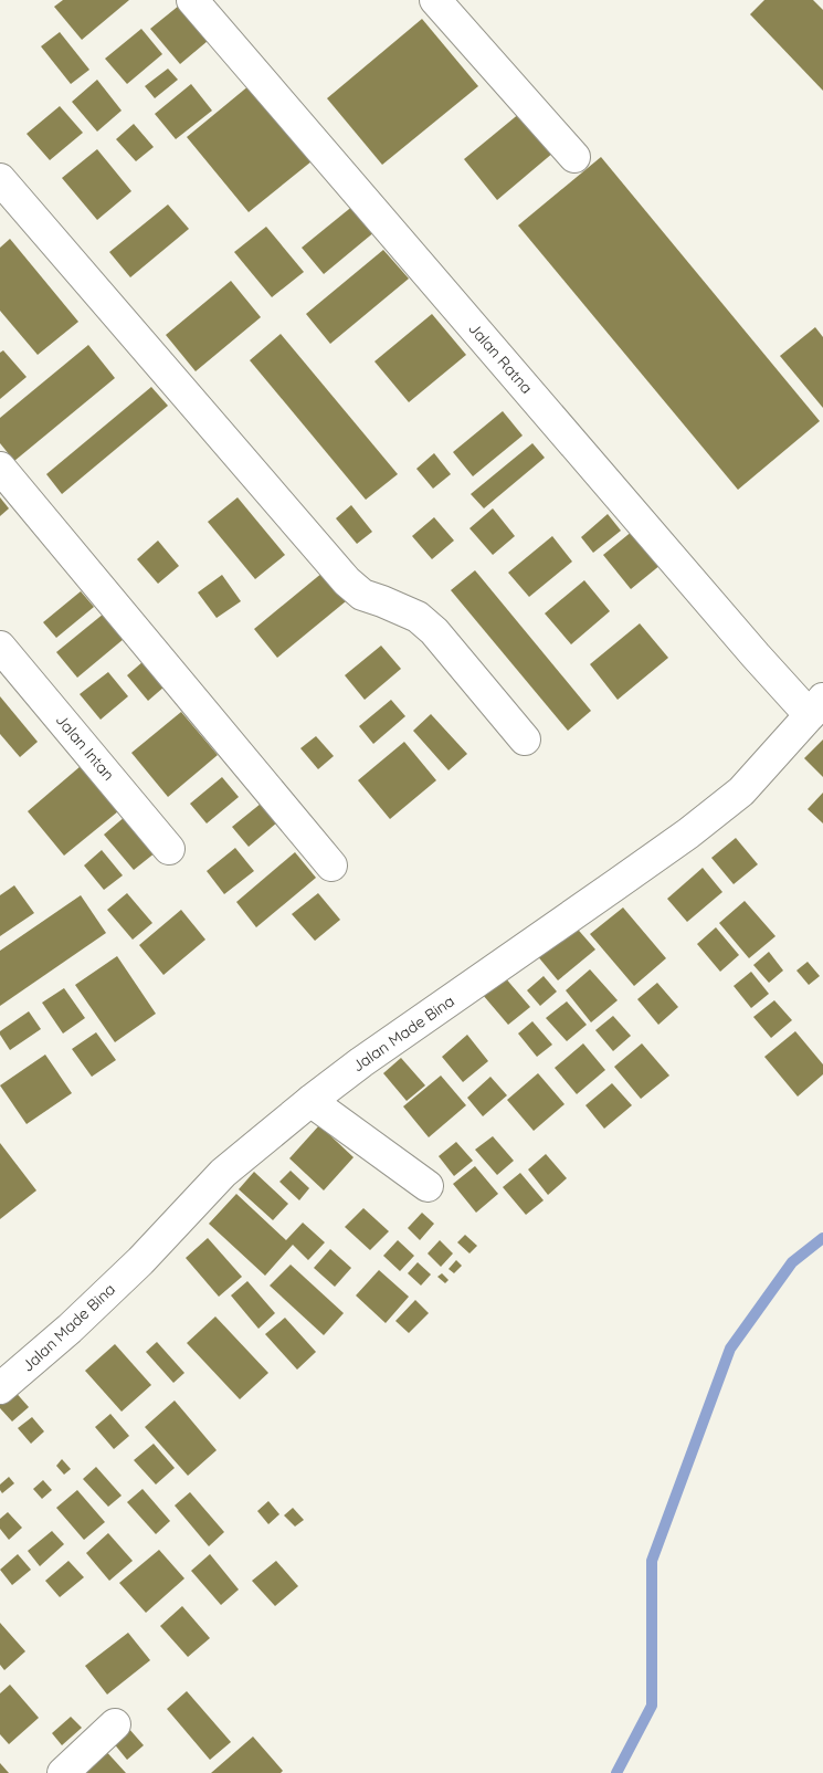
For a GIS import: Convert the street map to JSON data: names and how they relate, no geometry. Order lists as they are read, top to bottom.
{
  "streets": {
    "street": ["Jalan Ratna", "Jalan Intan", "Jalan Made Bina"]
  },
  "crossings": [
    ["Jalan Ratna", "Jalan Made Bina"]
  ]
}
